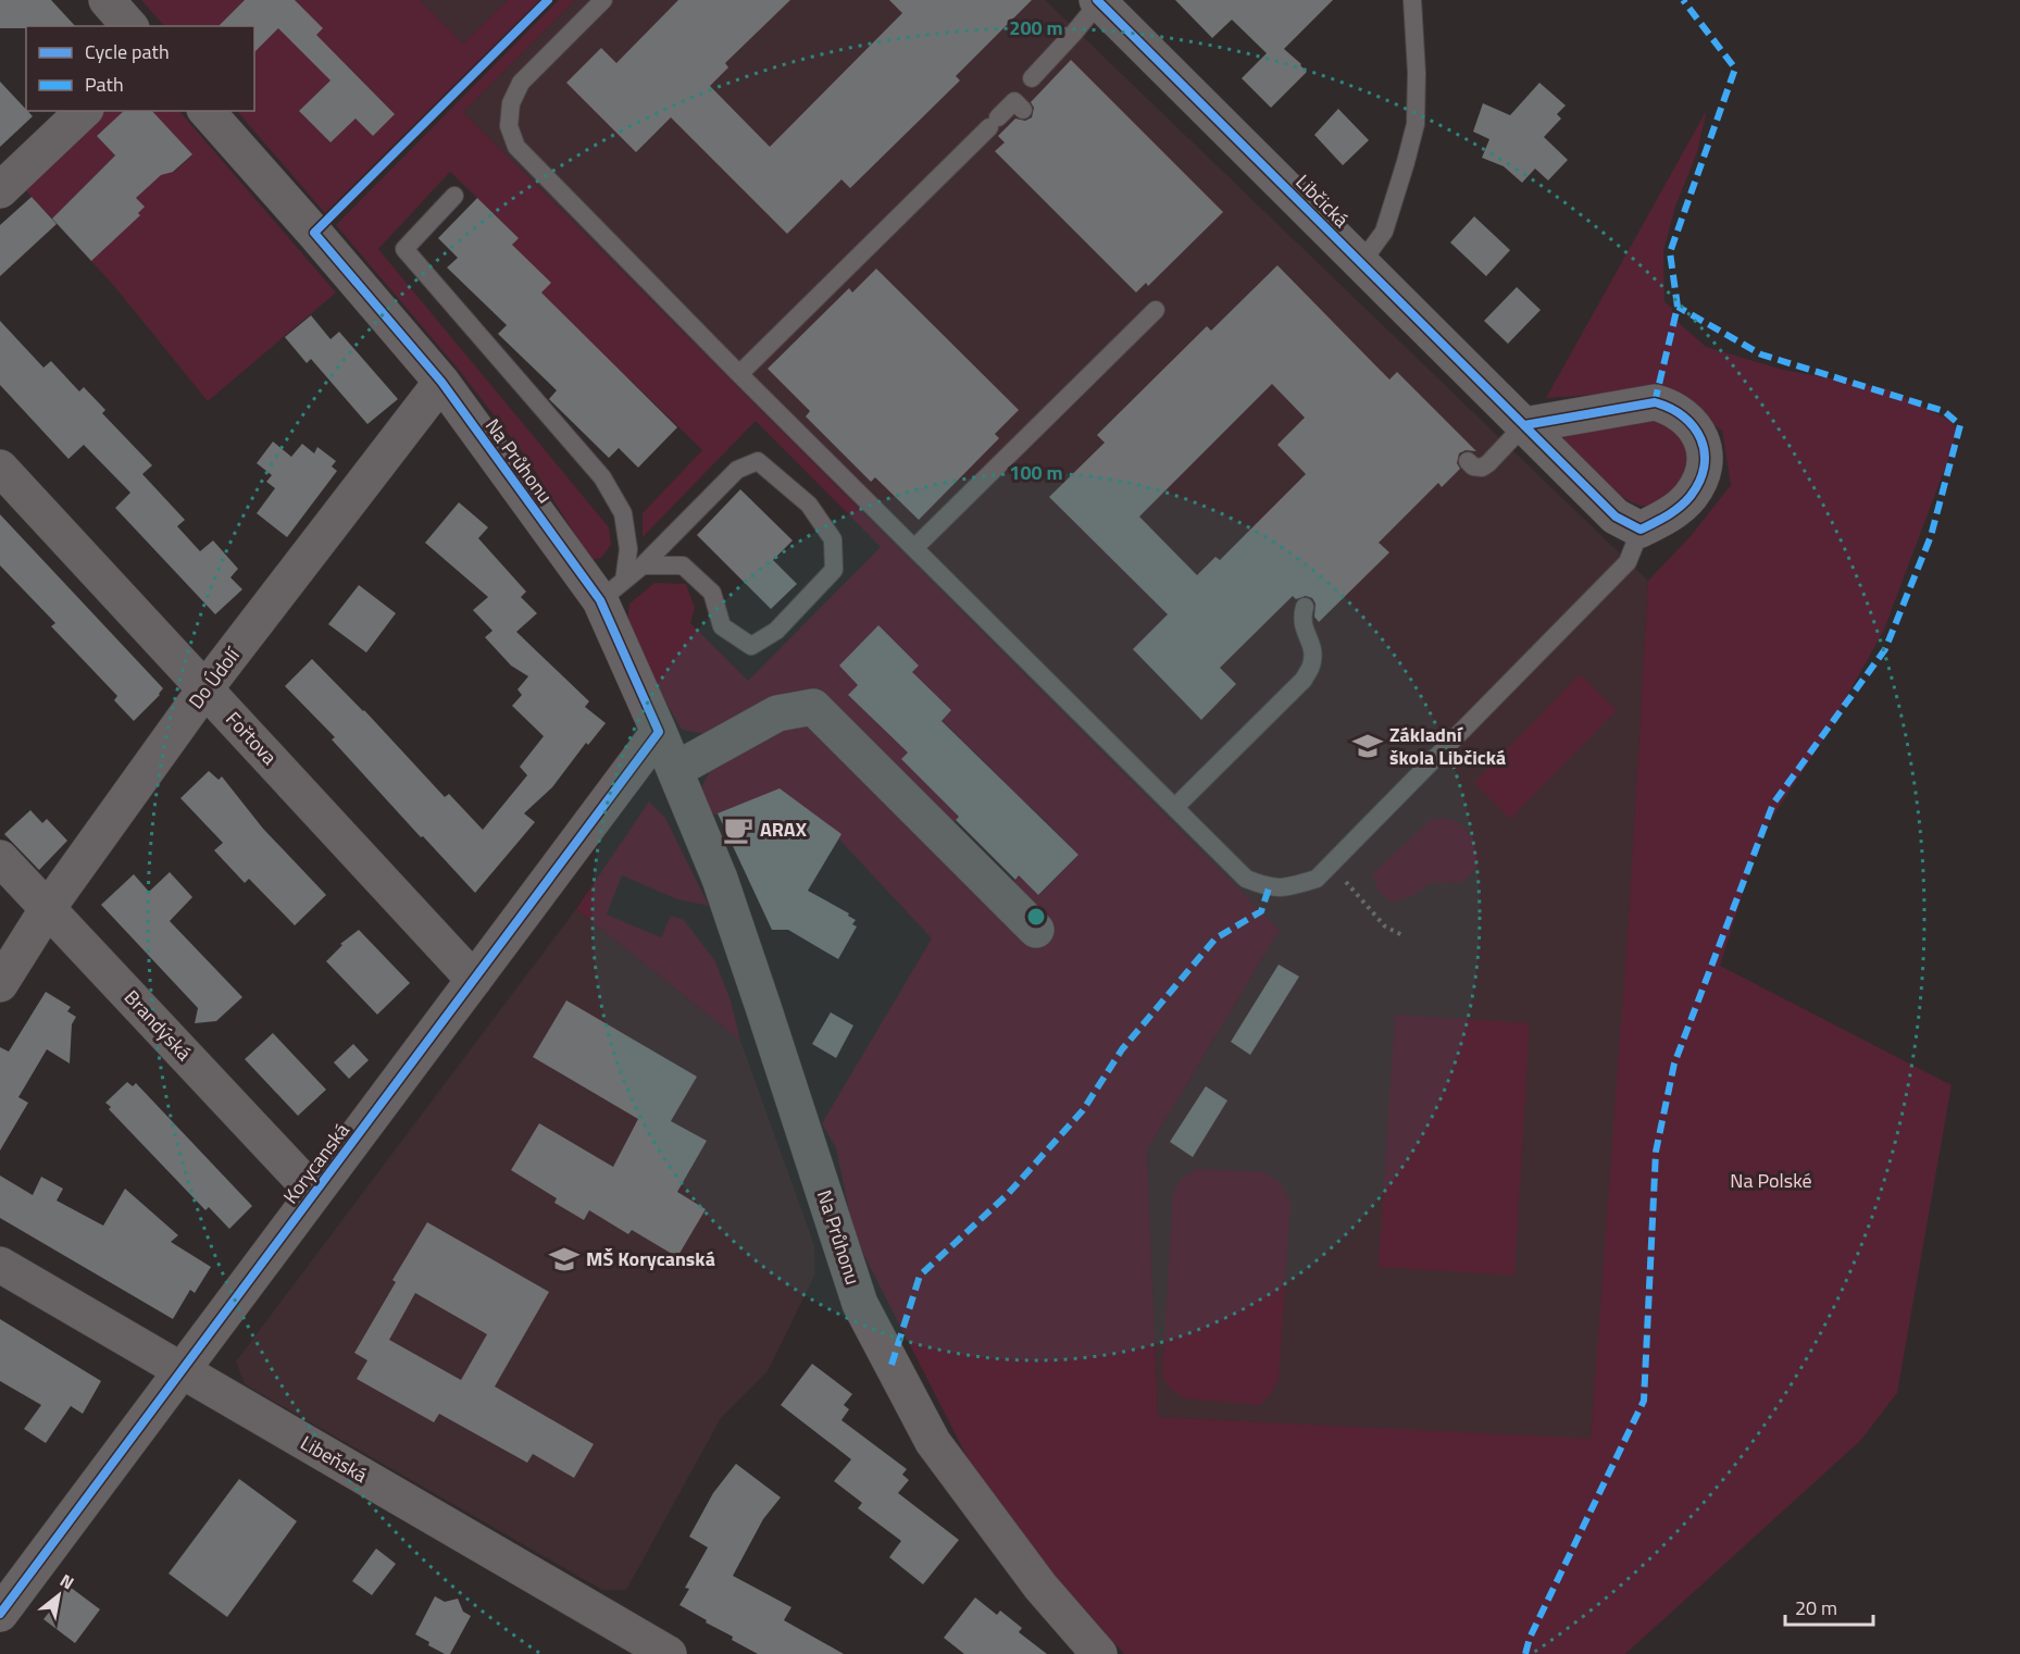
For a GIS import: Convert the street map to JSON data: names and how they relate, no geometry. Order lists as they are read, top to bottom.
{
  "streets": {
    "street": [
      "Libčická",
      "Na Průhonu",
      "Do Údolí",
      "Fořtova",
      "Brandýská",
      "Korycanská",
      "Libeňská"
    ]
  },
  "crossings": [
    ["Na Průhonu", "Do Údolí"],
    ["Na Průhonu", "Korycanská"],
    ["Do Údolí", "Fořtova"],
    ["Do Údolí", "Brandýská"],
    ["Fořtova", "Korycanská"],
    ["Brandýská", "Korycanská"],
    ["Korycanská", "Libeňská"]
  ],
  "parks": ["Na Polské"],
  "places": {
    "school or university": ["Základní škola Libčická", "MŠ Korycanská"],
    "cafe": ["ARAX"]
  },
  "legend": ["Cycle path", "Path"],
  "scale_bar": "20 m",
  "north": "top right",
  "rings": ["200 m", "100 m"]
}
